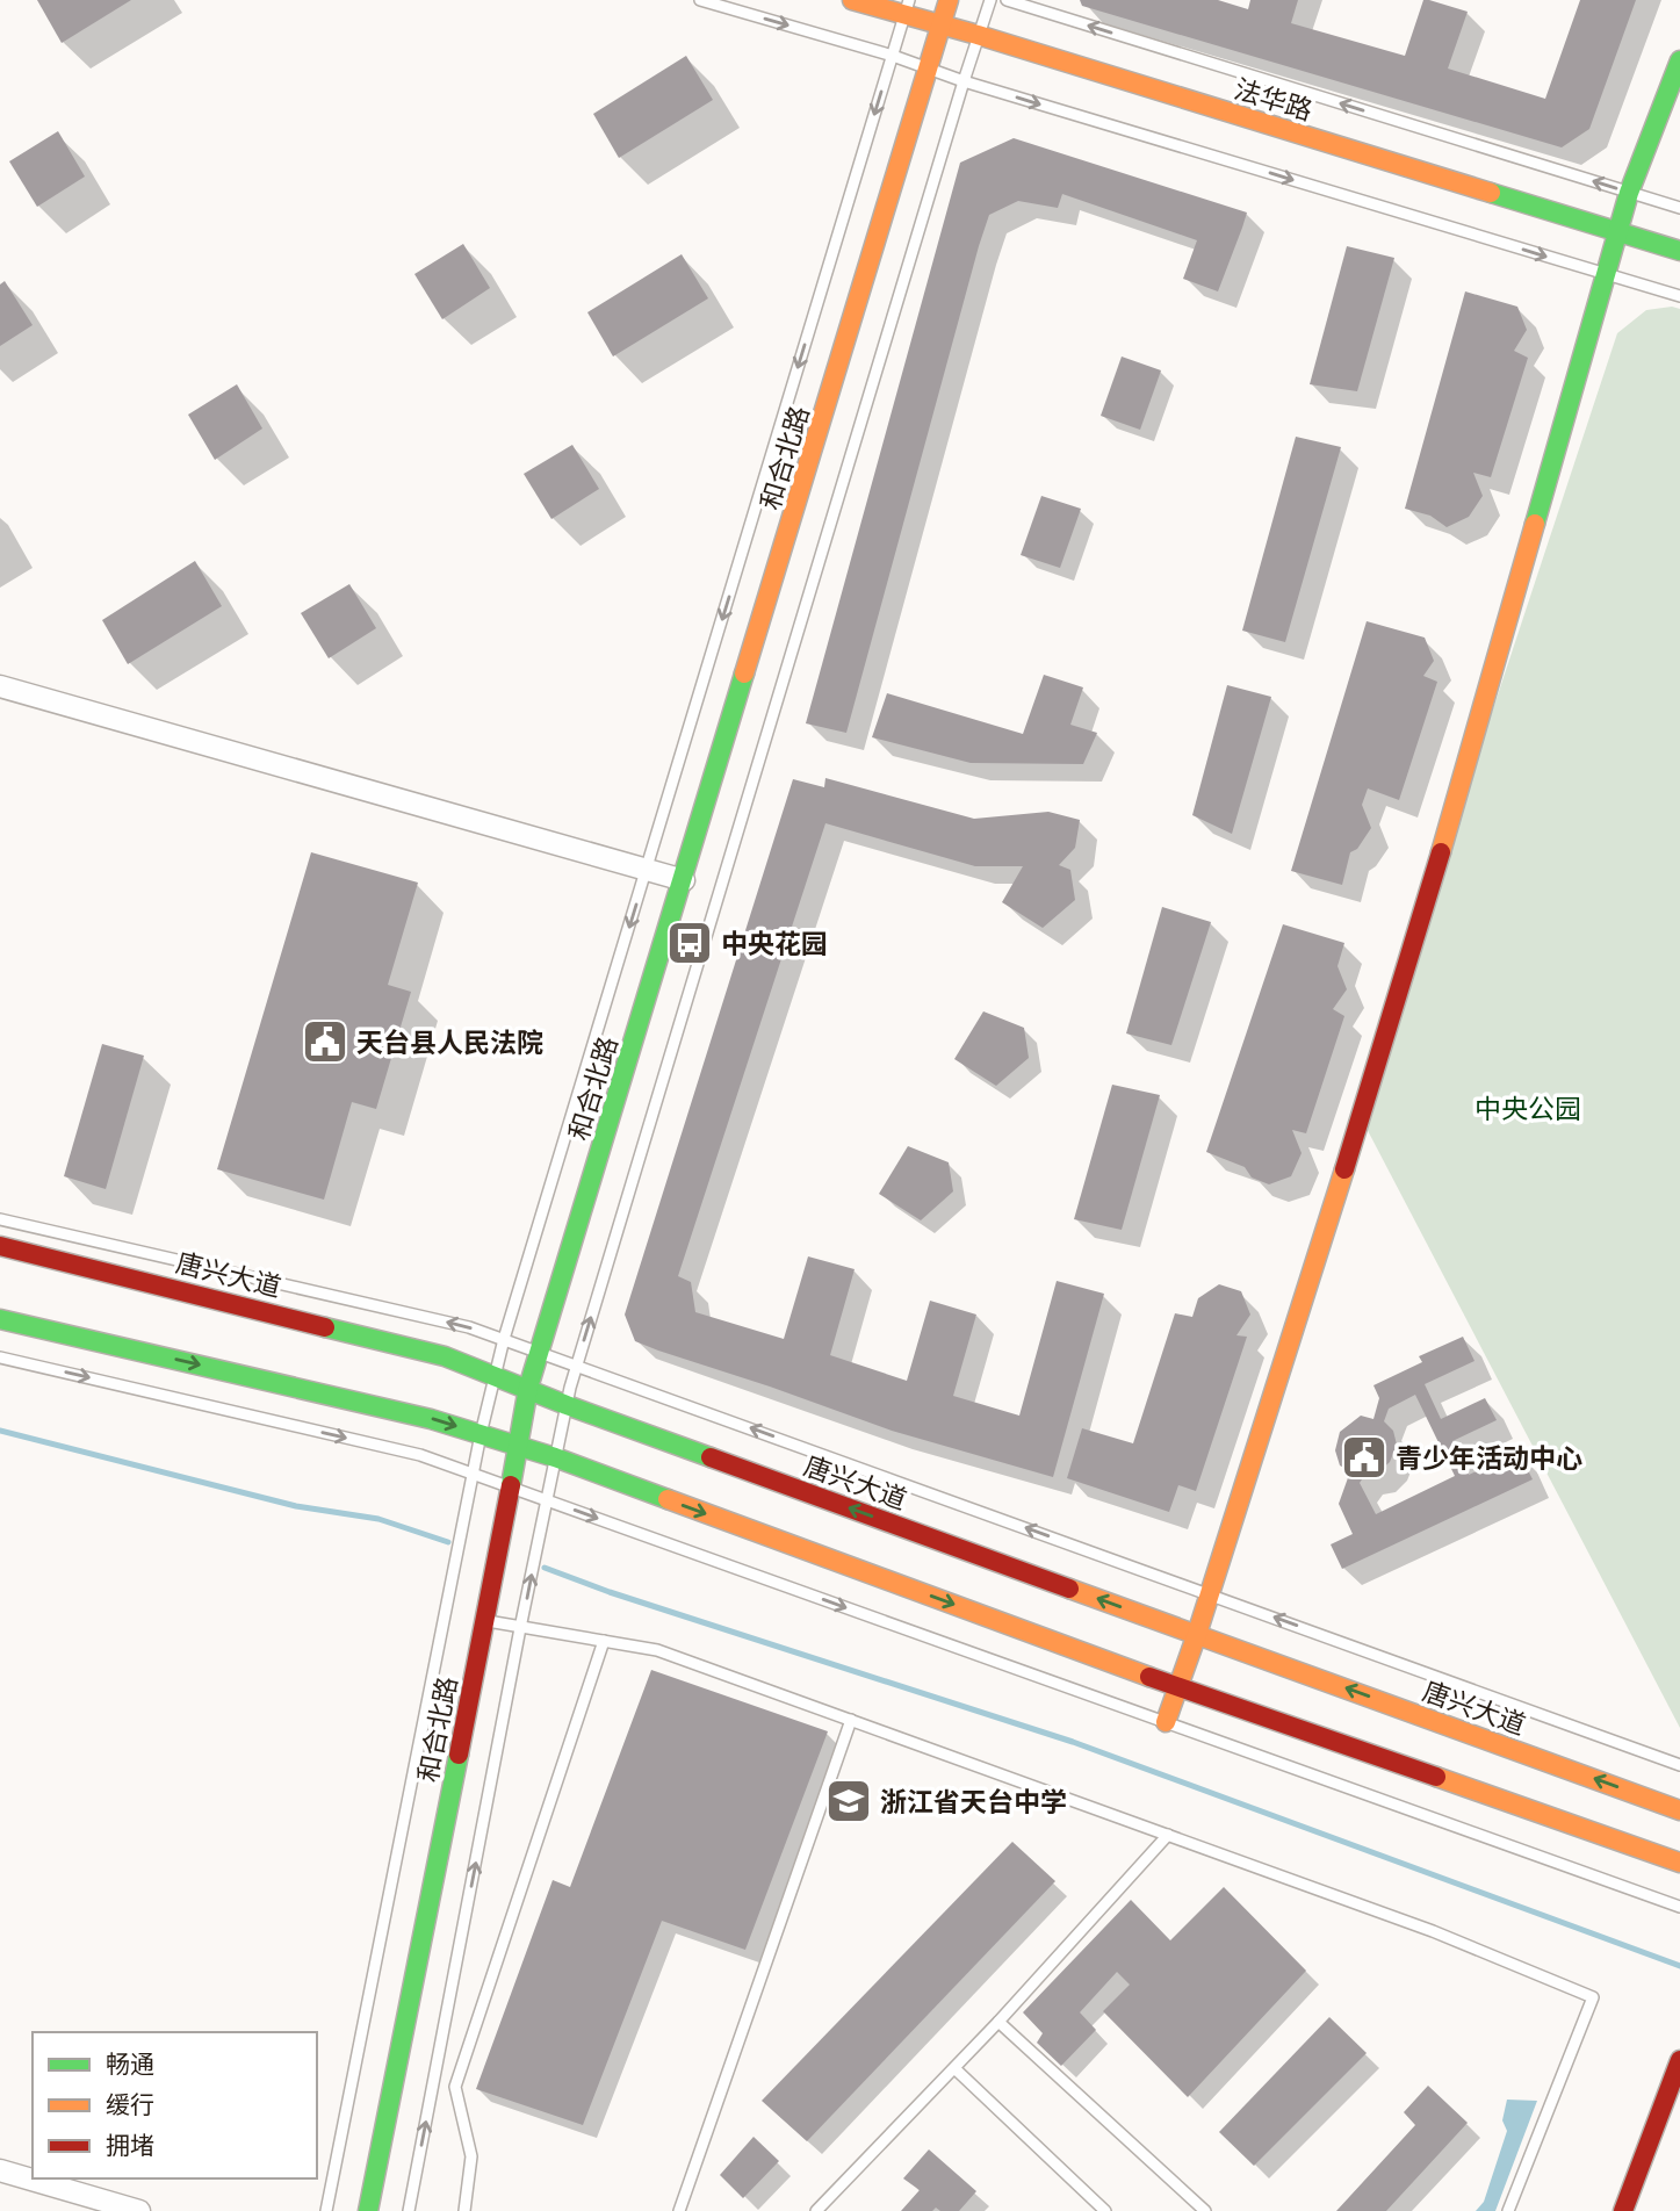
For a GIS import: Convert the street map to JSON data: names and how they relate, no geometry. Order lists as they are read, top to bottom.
{
  "streets": {
    "main road": ["法华路", "和合北路", "唐兴大道"]
  },
  "crossings": [
    ["法华路", "和合北路"],
    ["和合北路", "唐兴大道"]
  ],
  "parks": ["中央公园"],
  "places": {
    "bus stop": ["中央花园"],
    "public building": ["天台县人民法院", "青少年活动中心"],
    "school or university": ["浙江省天台中学"]
  },
  "legend": ["畅通", "缓行", "拥堵"]
}
